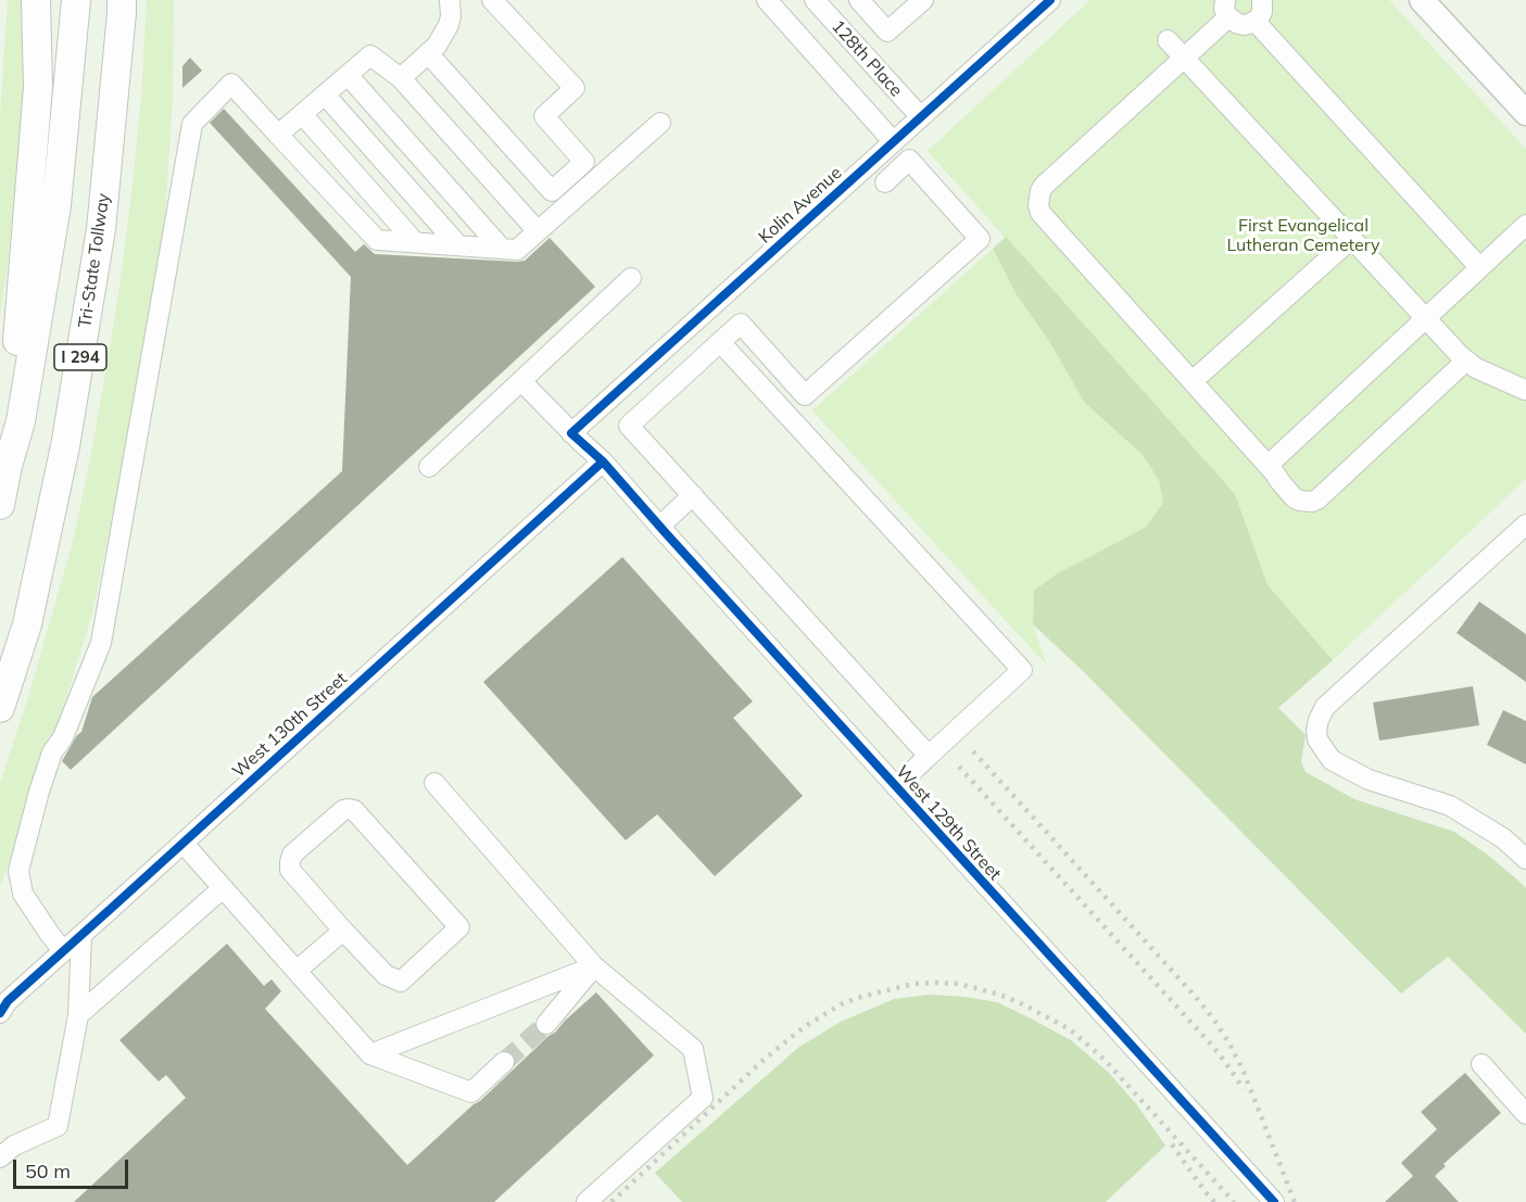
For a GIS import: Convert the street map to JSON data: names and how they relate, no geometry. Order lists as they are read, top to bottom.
{
  "streets": {
    "highway": ["Tri-State Tollway", "I 294"],
    "street": [
      "128th Place",
      "Kolin Avenue",
      "West 130th Street",
      "West 129th Street"
    ]
  },
  "crossings": [
    ["128th Place", "Kolin Avenue"],
    ["Kolin Avenue", "West 129th Street"],
    ["West 130th Street", "West 129th Street"]
  ],
  "parks": ["First Evangelical Lutheran Cemetery"],
  "scale_bar": "50 m"
}
